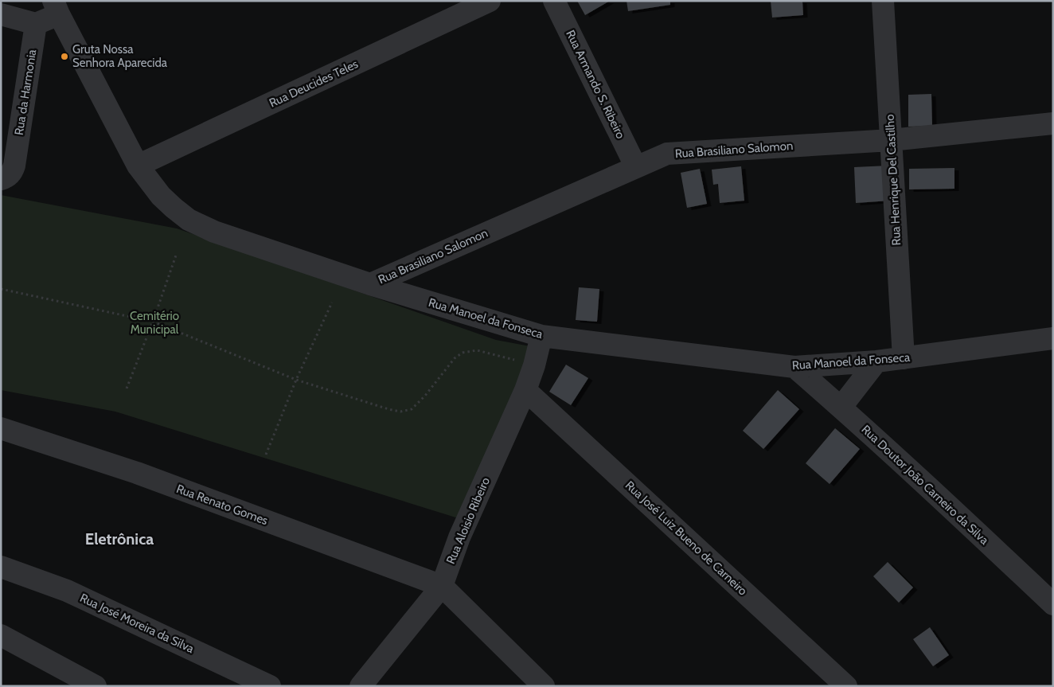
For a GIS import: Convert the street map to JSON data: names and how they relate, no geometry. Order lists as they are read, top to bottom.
{
  "streets": {
    "street": [
      "Rua Deucides Teles",
      "Rua Armando S. Ribeiro",
      "Rua da Harmonia",
      "Rua Brasiliano Salomon",
      "Rua Henrique Del Castilho",
      "Rua Manoel da Fonseca",
      "Rua Doutor João Carneiro da Silva",
      "Rua Renato Gomes",
      "Rua Aloisio Ribeiro",
      "Rua José Luiz Bueno de Carneiro",
      "Rua José Moreira da Silva"
    ]
  },
  "crossings": [
    ["Rua Deucides Teles", "Rua Manoel da Fonseca"],
    ["Rua Armando S. Ribeiro", "Rua Brasiliano Salomon"],
    ["Rua Brasiliano Salomon", "Rua Henrique Del Castilho"],
    ["Rua Brasiliano Salomon", "Rua Manoel da Fonseca"],
    ["Rua Henrique Del Castilho", "Rua Manoel da Fonseca"],
    ["Rua Manoel da Fonseca", "Rua Doutor João Carneiro da Silva"],
    ["Rua Manoel da Fonseca", "Rua Aloisio Ribeiro"],
    ["Rua Renato Gomes", "Rua Aloisio Ribeiro"],
    ["Rua Aloisio Ribeiro", "Rua José Luiz Bueno de Carneiro"]
  ],
  "districts": ["Eletrônica"],
  "parks": ["Cemitério Municipal"],
  "places": ["Gruta Nossa Senhora Aparecida"]
}
